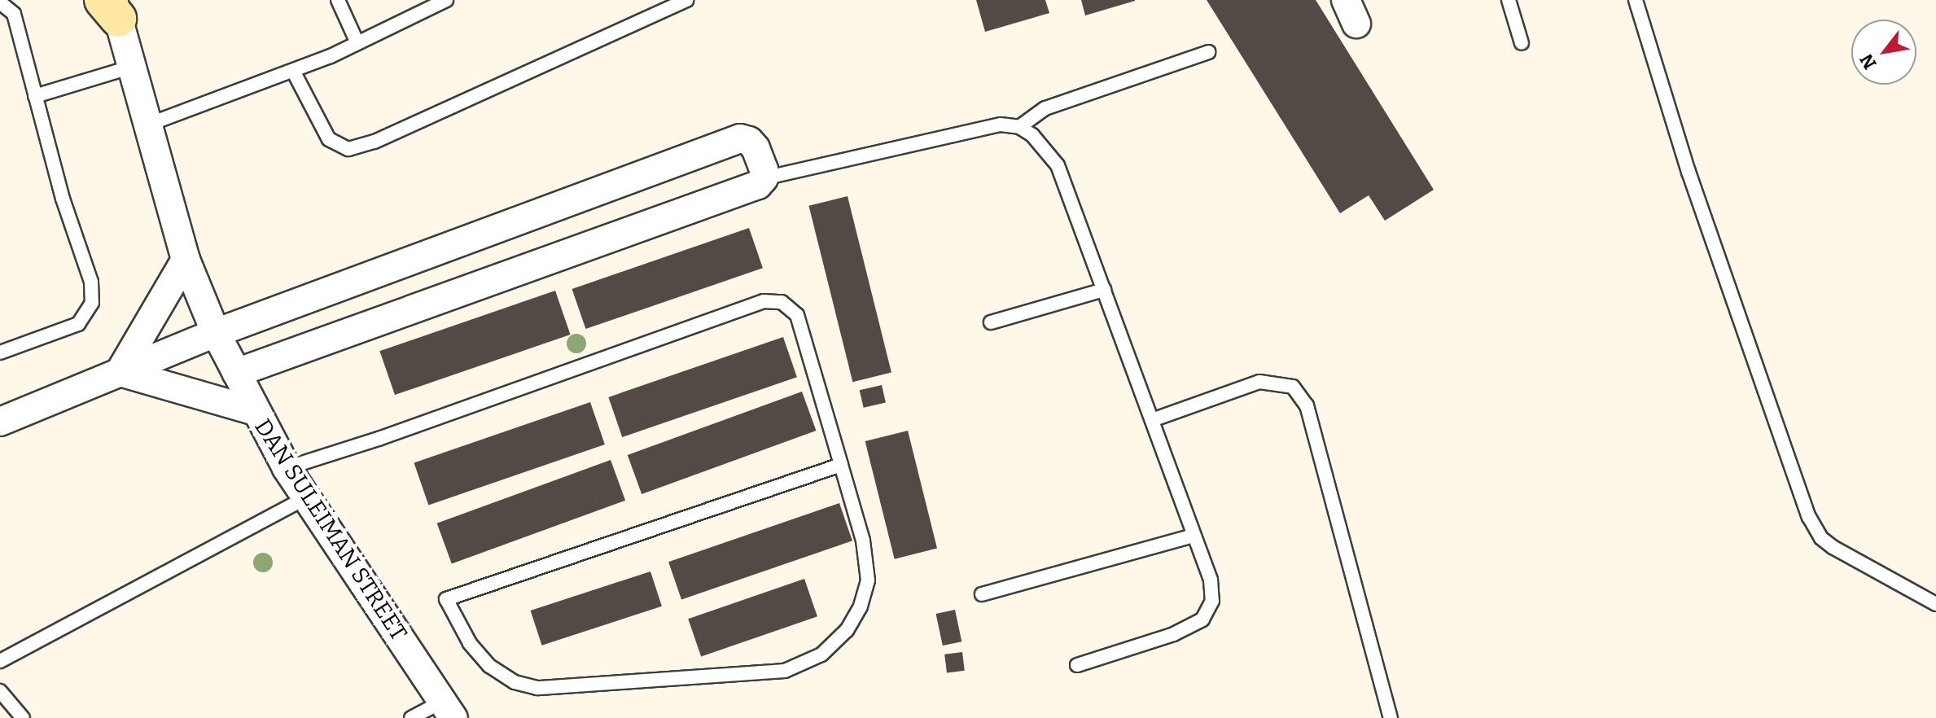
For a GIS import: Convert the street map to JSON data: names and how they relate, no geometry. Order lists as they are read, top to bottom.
{
  "streets": {
    "street": ["DAN SULEIMAN STREET"]
  },
  "north": "bottom left"
}
